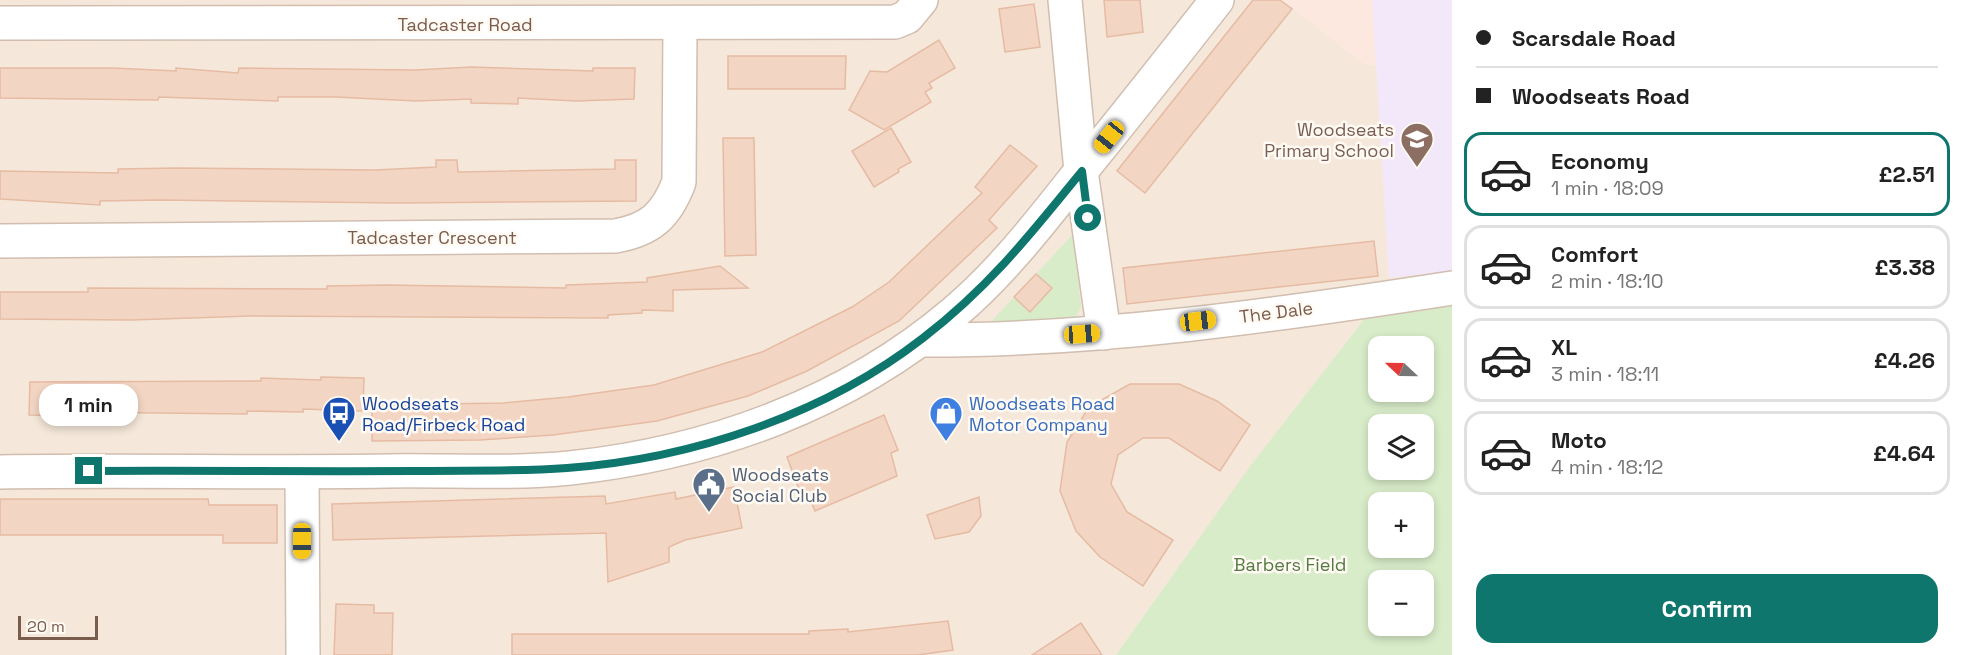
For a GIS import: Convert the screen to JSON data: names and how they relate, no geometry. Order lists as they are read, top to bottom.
{
  "streets": {
    "street": ["Tadcaster Road", "Tadcaster Crescent", "The Dale"]
  },
  "crossings": [
    ["Tadcaster Road", "Tadcaster Crescent"]
  ],
  "parks": ["Barbers Field"],
  "places": {
    "school or university": ["Woodseats Primary School"],
    "bus stop": ["Woodseats Road/Firbeck Road"],
    "shop": ["Woodseats Road Motor Company"],
    "public building": ["Woodseats Social Club"]
  },
  "scale_bar": "20 m",
  "north": "left",
  "page": {
    "banner": ["Scarsdale Road", "Woodseats Road"],
    "list": [
      {
        "name": "Economy",
        "note": "1 min · 18:09",
        "value": "£2.51"
      },
      {
        "name": "Comfort",
        "note": "2 min · 18:10",
        "value": "£3.38"
      },
      {
        "name": "XL",
        "note": "3 min · 18:11",
        "value": "£4.26"
      },
      {
        "name": "Moto",
        "note": "4 min · 18:12",
        "value": "£4.64"
      }
    ],
    "map_buttons": ["+", "−"],
    "bubble": "1 min",
    "buttons": "Confirm",
    "scale": "20 m"
  }
}
